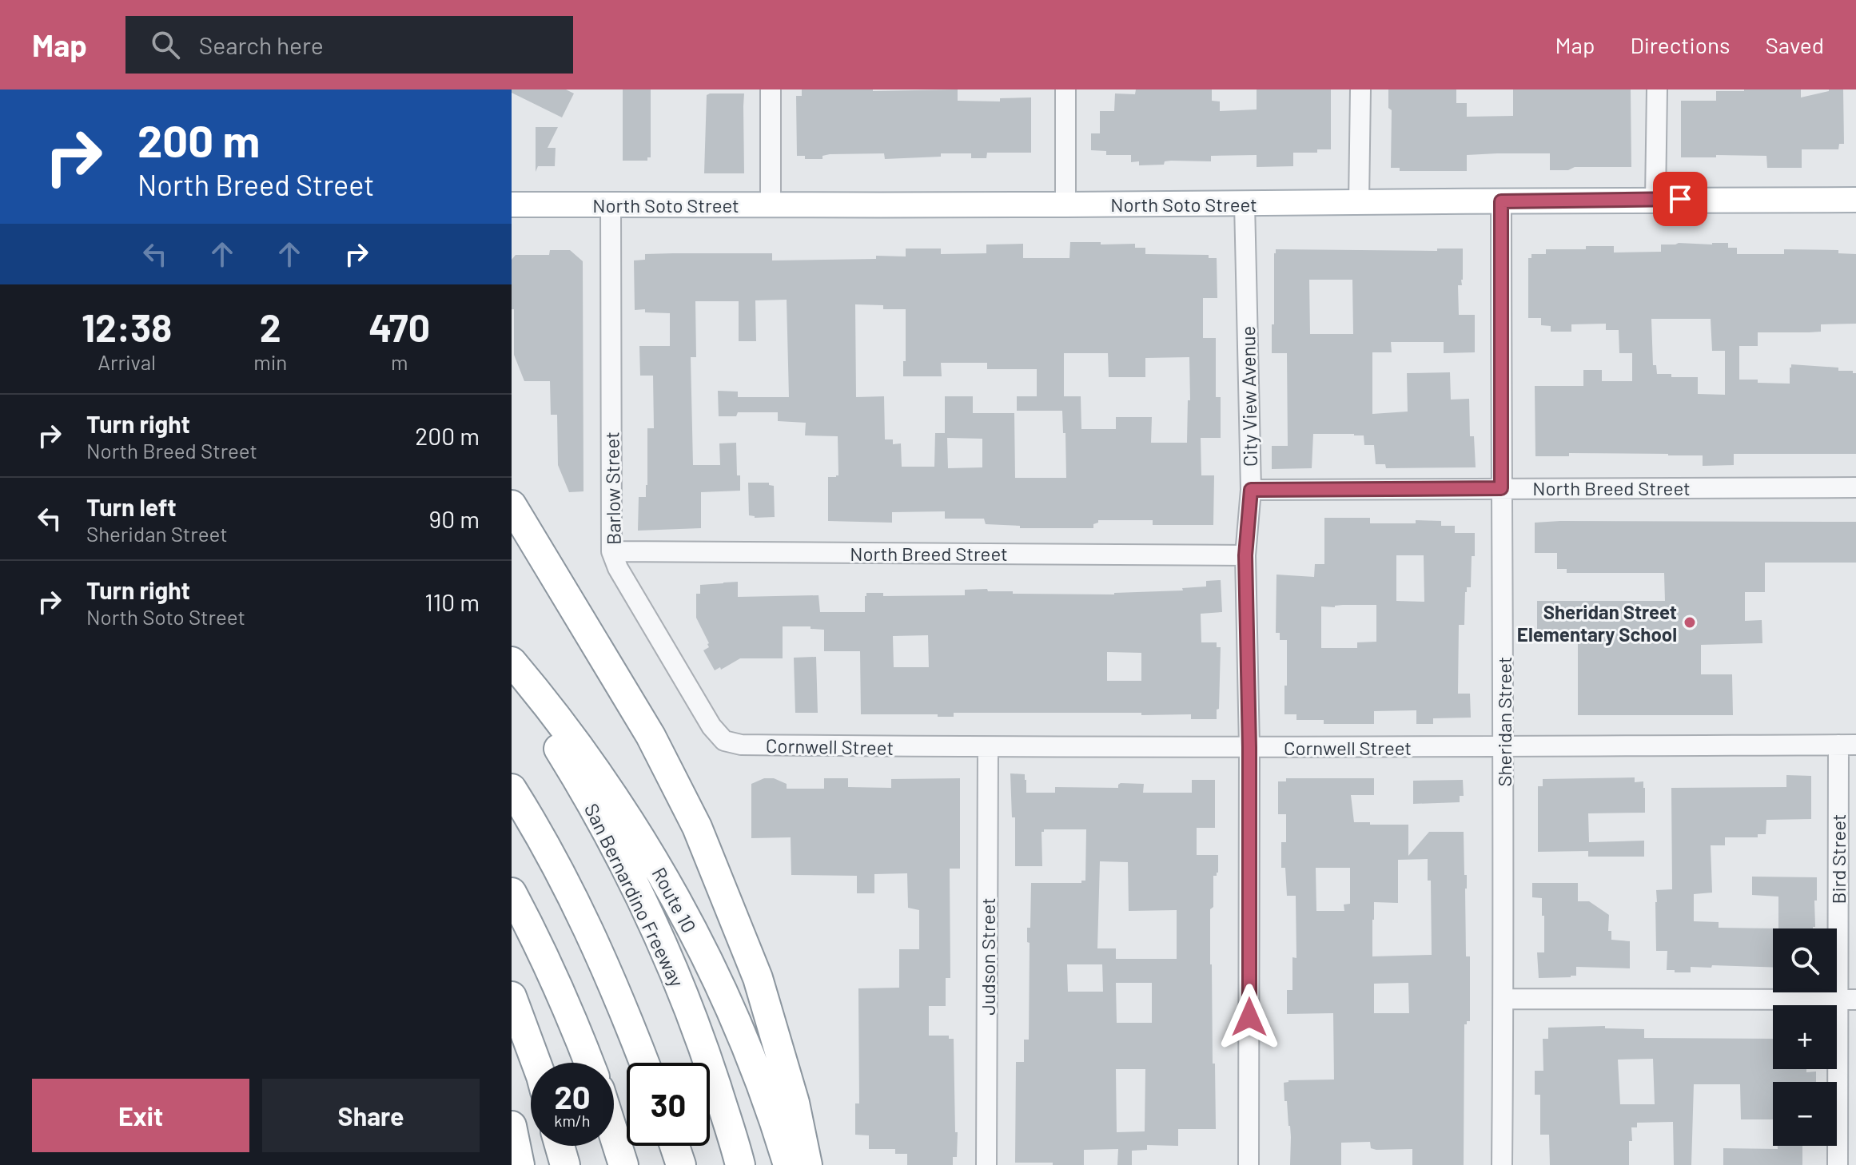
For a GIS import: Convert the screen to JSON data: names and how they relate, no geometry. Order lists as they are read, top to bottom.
{
  "streets": {
    "highway": ["San Bernardino Freeway", "Route 10"],
    "main road": ["North Soto Street"],
    "street": [
      "City View Avenue",
      "North Breed Street",
      "Barlow Street",
      "Sheridan Street",
      "Cornwell Street",
      "Bird Street",
      "Judson Street"
    ]
  },
  "crossings": [
    ["North Soto Street", "City View Avenue"],
    ["North Soto Street", "Barlow Street"],
    ["North Soto Street", "Sheridan Street"],
    ["City View Avenue", "North Breed Street"],
    ["City View Avenue", "Cornwell Street"],
    ["North Breed Street", "Barlow Street"],
    ["North Breed Street", "Sheridan Street"],
    ["Barlow Street", "Cornwell Street"],
    ["Sheridan Street", "Cornwell Street"],
    ["Cornwell Street", "Bird Street"],
    ["Cornwell Street", "Judson Street"]
  ],
  "places": ["Sheridan Street Elementary School"],
  "page": {
    "header": "Map",
    "search": "Search here",
    "nav": ["Map", "Directions", "Saved"],
    "turn": ["200 m", "North Breed Street"],
    "eta": [
      "12:38",
      "Arrival",
      "2",
      "min",
      "470",
      "m"
    ],
    "list": [
      {
        "name": "Turn right",
        "note": "North Breed Street",
        "value": "200 m"
      },
      {
        "name": "Turn left",
        "note": "Sheridan Street",
        "value": "90 m"
      },
      {
        "name": "Turn right",
        "note": "North Soto Street",
        "value": "110 m"
      }
    ],
    "map_buttons": ["+", "−"],
    "speed": "20 km/h",
    "limit": "30",
    "buttons": ["Exit", "Share"]
  }
}
